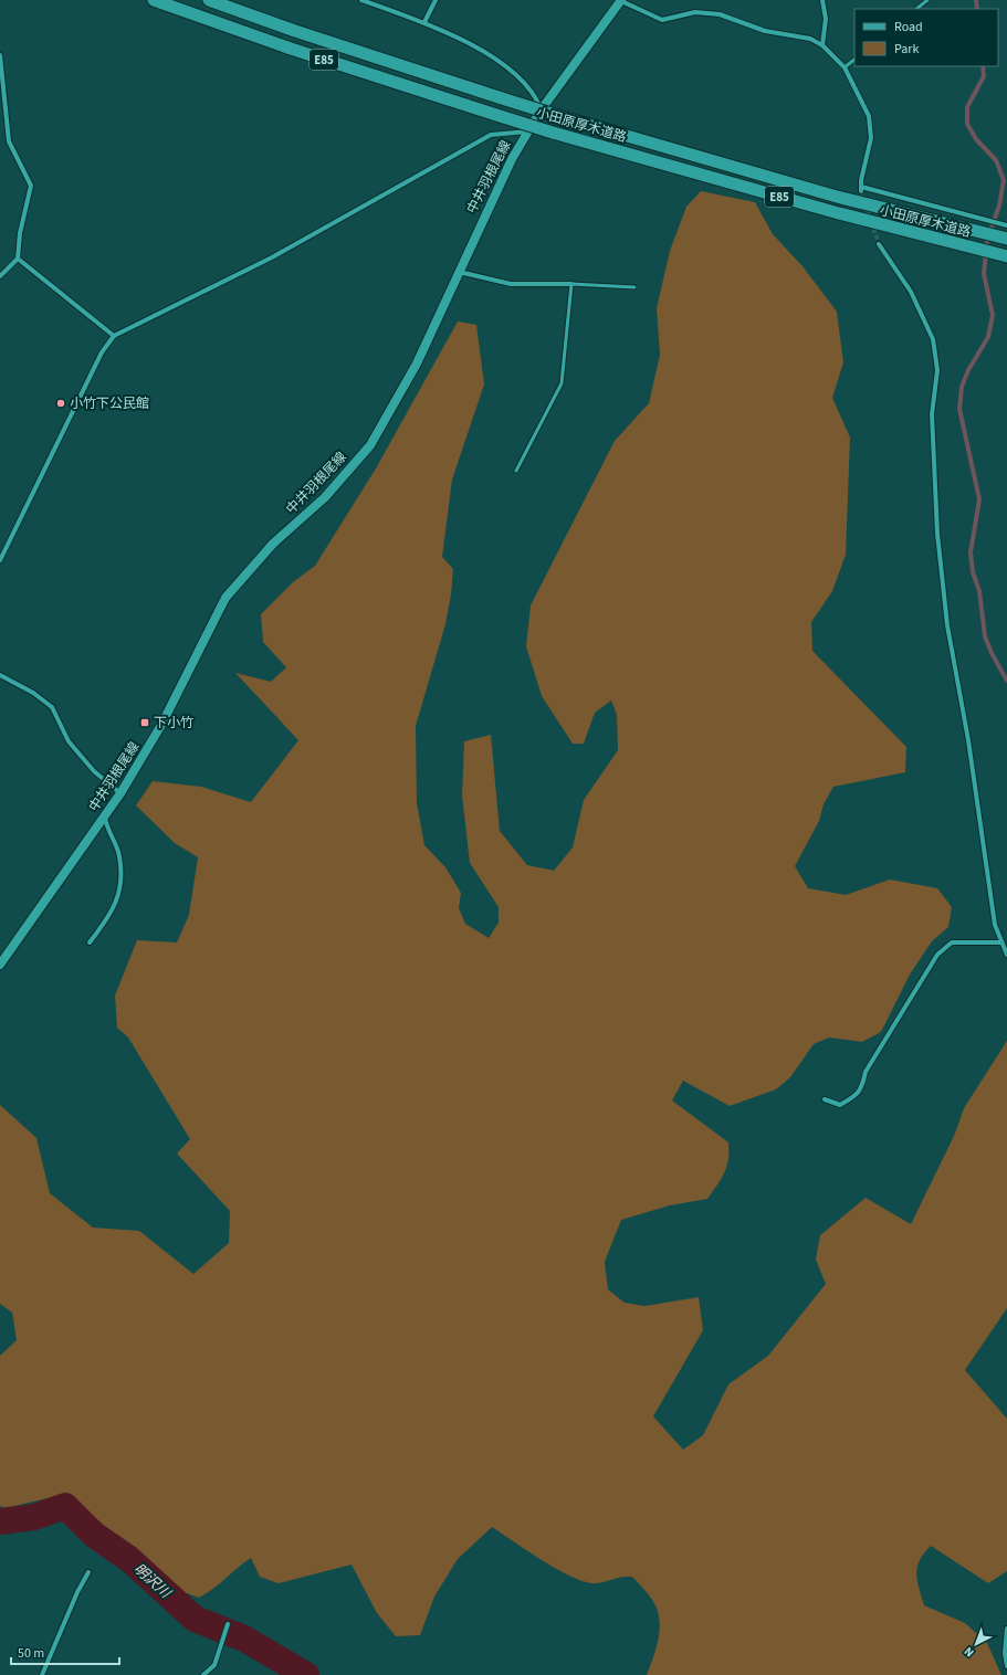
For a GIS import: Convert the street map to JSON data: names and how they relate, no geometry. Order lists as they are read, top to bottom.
{
  "streets": {
    "highway": ["E85", "小田原厚木道路"],
    "main road": ["中井羽根尾線"]
  },
  "water": ["明沢川"],
  "places": {
    "other": ["小竹下公民館"],
    "transit": ["下小竹"]
  },
  "legend": ["Road", "Park"],
  "scale_bar": "50 m",
  "north": "bottom left"
}
